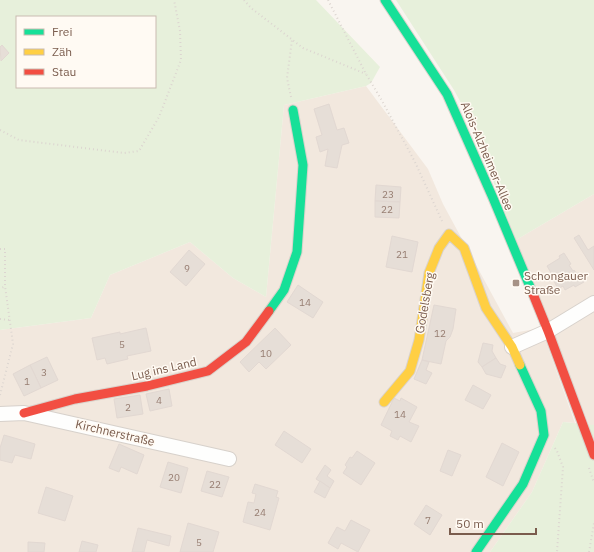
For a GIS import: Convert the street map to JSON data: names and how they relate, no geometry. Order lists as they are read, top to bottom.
{
  "streets": {
    "street": [
      "Alois-Alzheimer-Allee",
      "Godelsberg",
      "Lug ins Land",
      "Kirchnerstraße"
    ]
  },
  "crossings": [
    ["Lug ins Land", "Kirchnerstraße"]
  ],
  "places": {
    "transit": ["Schongauer Straße"]
  },
  "house_numbers": [
    "23",
    "22",
    "21",
    "9",
    "14",
    "12",
    "5",
    "10",
    "3",
    "1",
    "4",
    "2",
    "14",
    "20",
    "22",
    "24",
    "7",
    "5"
  ],
  "legend": ["Frei", "Zäh", "Stau"],
  "scale_bar": "50 m"
}
